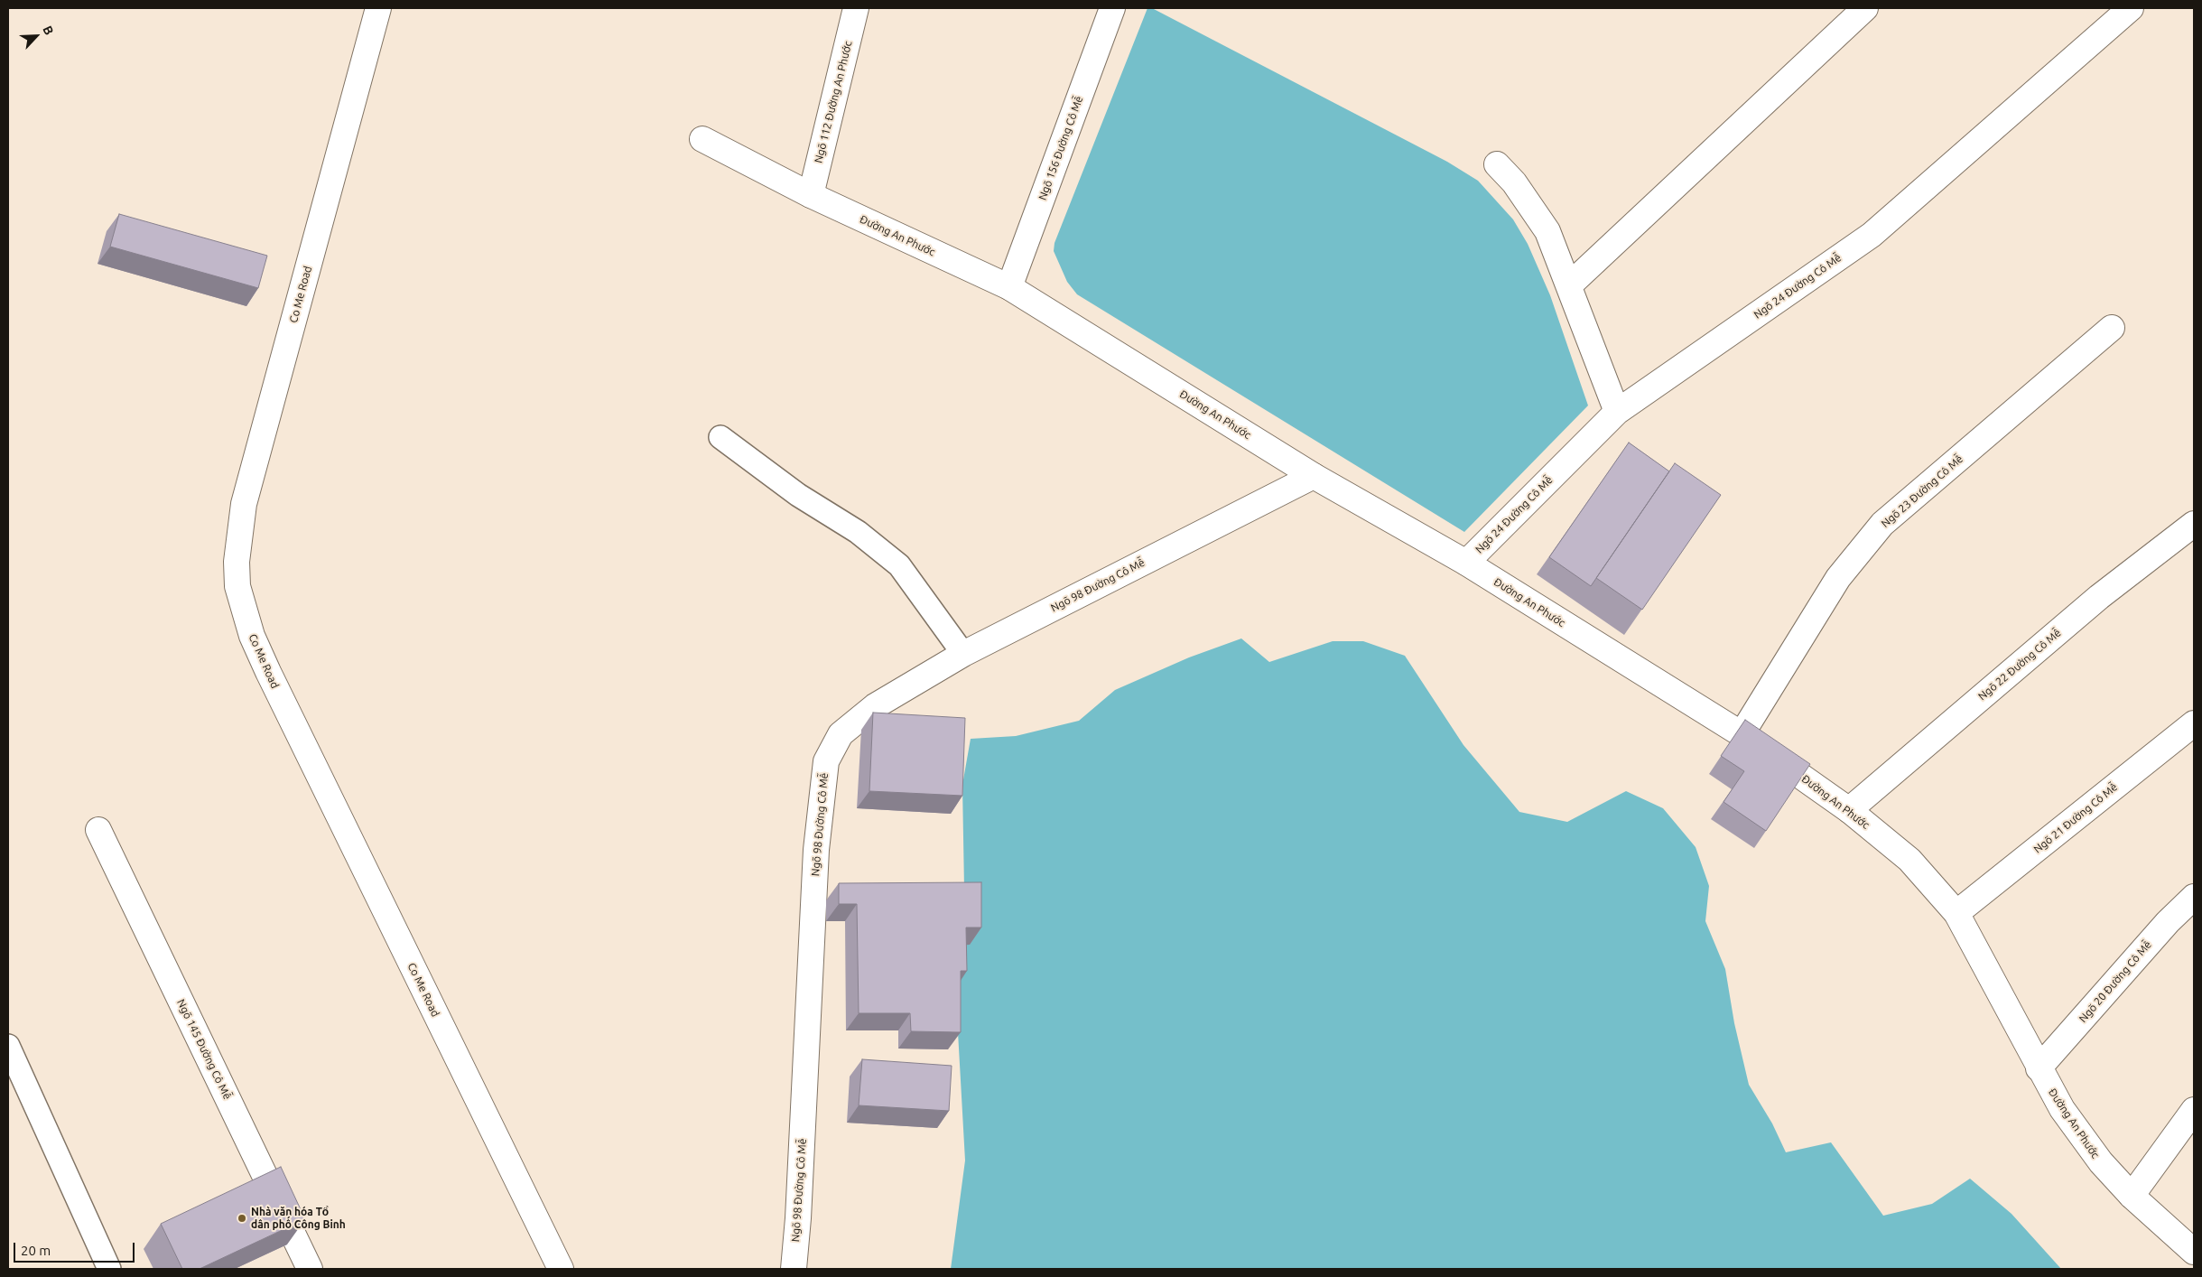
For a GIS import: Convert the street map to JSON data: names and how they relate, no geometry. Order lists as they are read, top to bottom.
{
  "streets": {
    "street": [
      "Ngõ 112 Đường An Phước",
      "Ngõ 156 Đường Cô Mễ",
      "Đường An Phước",
      "Ngõ 24 Đường Cô Mễ",
      "Co Me Road",
      "Ngõ 23 Đường Cô Mễ",
      "Ngõ 98 Đường Cô Mễ",
      "Ngõ 22 Đường Cô Mễ",
      "Ngõ 21 Đường Cô Mễ",
      "Ngõ 20 Đường Cô Mễ",
      "Ngõ 145 Đường Cô Mễ"
    ]
  },
  "crossings": [
    ["Ngõ 112 Đường An Phước", "Đường An Phước"],
    ["Ngõ 156 Đường Cô Mễ", "Đường An Phước"],
    ["Đường An Phước", "Ngõ 24 Đường Cô Mễ"],
    ["Đường An Phước", "Ngõ 23 Đường Cô Mễ"],
    ["Đường An Phước", "Ngõ 98 Đường Cô Mễ"],
    ["Đường An Phước", "Ngõ 22 Đường Cô Mễ"],
    ["Đường An Phước", "Ngõ 21 Đường Cô Mễ"],
    ["Đường An Phước", "Ngõ 20 Đường Cô Mễ"]
  ],
  "places": ["Nhà văn hóa Tổ dân phố Công Binh"],
  "scale_bar": "20 m",
  "north": "top right"
}
